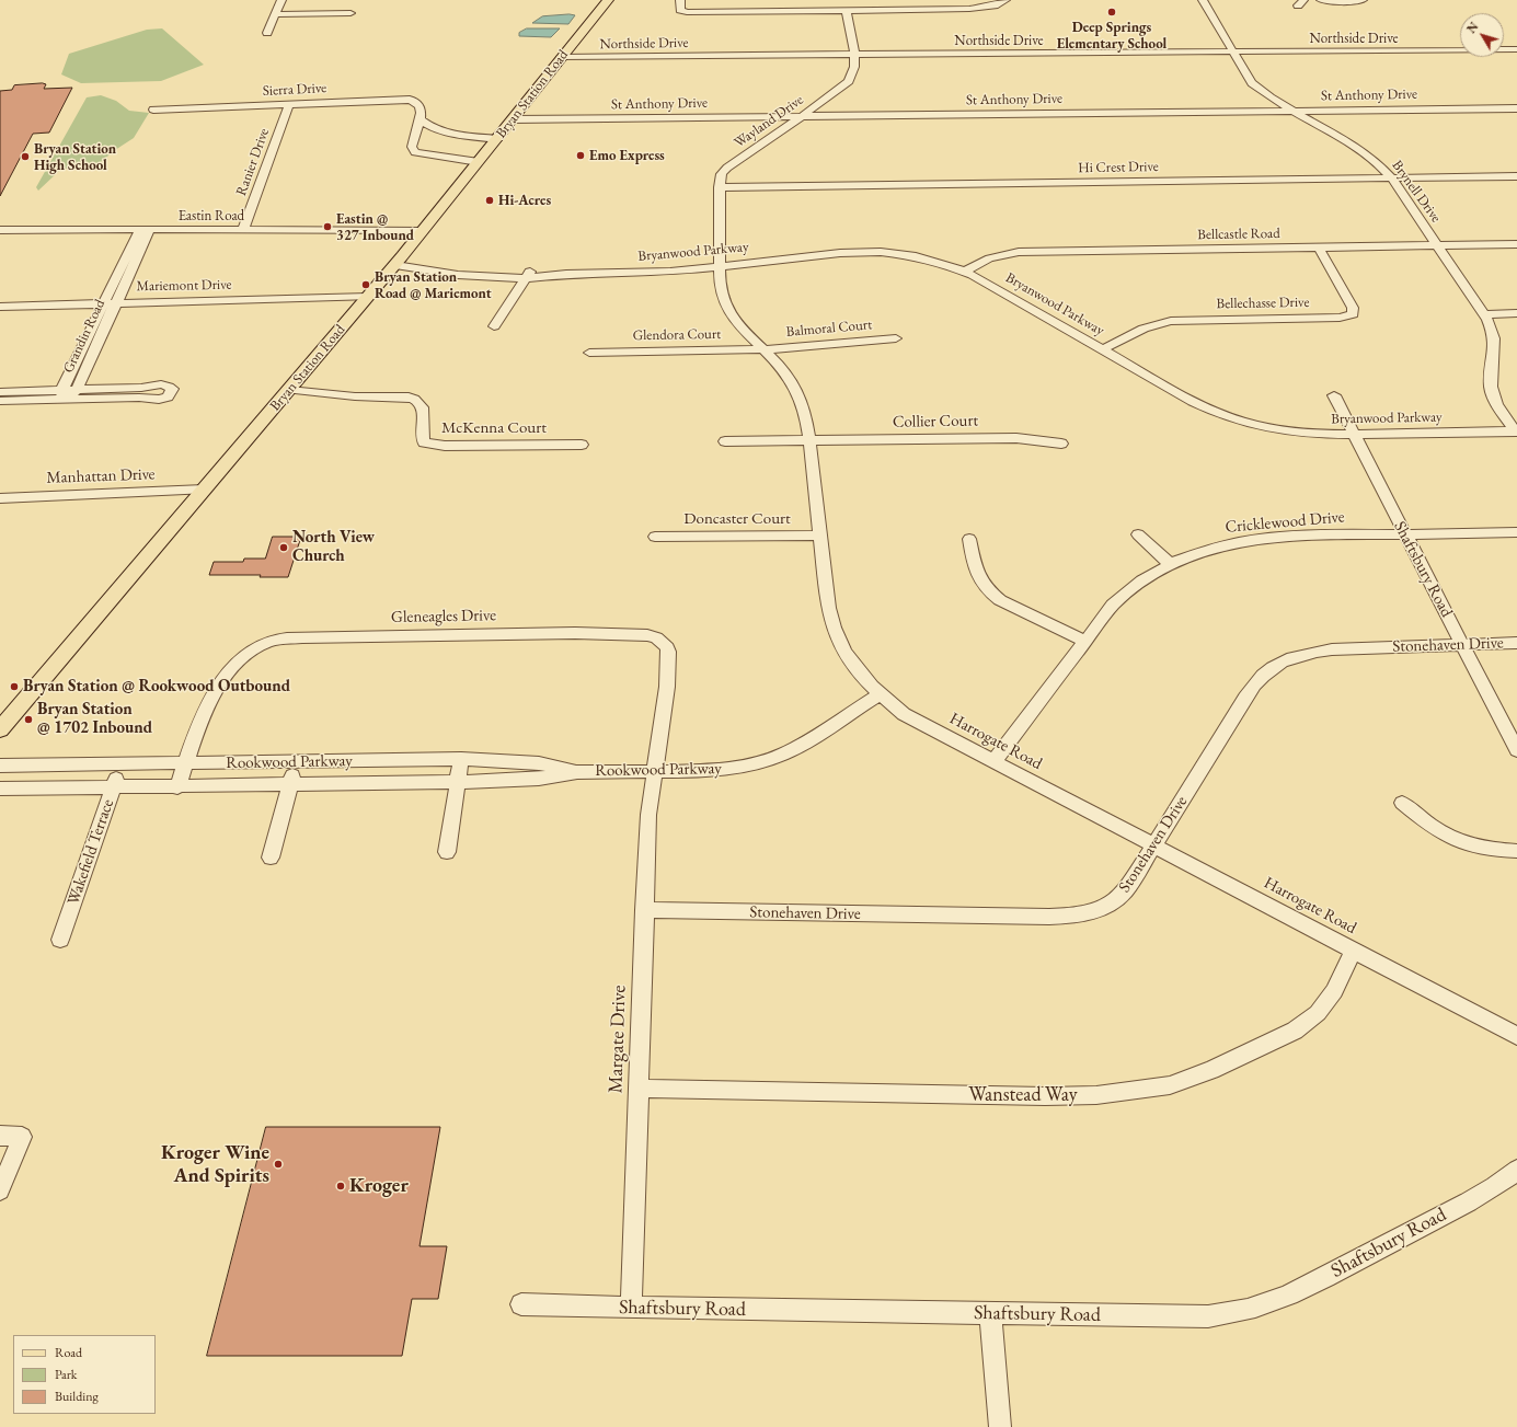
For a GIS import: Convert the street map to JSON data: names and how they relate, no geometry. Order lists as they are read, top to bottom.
{
  "streets": {
    "main road": ["Bryan Station Road"],
    "street": [
      "Northside Drive",
      "Sierra Drive",
      "St Anthony Drive",
      "Wayland Drive",
      "Ranier Drive",
      "Hi Crest Drive",
      "Brynell Drive",
      "Eastin Road",
      "Bellcastle Road",
      "Bryanwood Parkway",
      "Mariemont Drive",
      "Bellechasse Drive",
      "Balmoral Court",
      "Glendora Court",
      "Grandin Road",
      "Collier Court",
      "McKenna Court",
      "Manhattan Drive",
      "Doncaster Court",
      "Cricklewood Drive",
      "Shaftsbury Road",
      "Gleneagles Drive",
      "Stonehaven Drive",
      "Harrogate Road",
      "Rookwood Parkway",
      "Wakefield Terrace",
      "Margate Drive",
      "Wanstead Way"
    ]
  },
  "crossings": [
    ["Northside Drive", "Bryan Station Road"],
    ["Northside Drive", "Wayland Drive"],
    ["Northside Drive", "Brynell Drive"],
    ["Sierra Drive", "Ranier Drive"],
    ["Bryan Station Road", "St Anthony Drive"],
    ["Bryan Station Road", "Eastin Road"],
    ["Bryan Station Road", "Bryanwood Parkway"],
    ["Bryan Station Road", "Mariemont Drive"],
    ["Bryan Station Road", "McKenna Court"],
    ["Bryan Station Road", "Manhattan Drive"],
    ["St Anthony Drive", "Wayland Drive"],
    ["St Anthony Drive", "Brynell Drive"],
    ["Wayland Drive", "Hi Crest Drive"],
    ["Wayland Drive", "Bryanwood Parkway"],
    ["Wayland Drive", "Harrogate Road"],
    ["Ranier Drive", "Eastin Road"],
    ["Hi Crest Drive", "Brynell Drive"],
    ["Brynell Drive", "Bellcastle Road"],
    ["Brynell Drive", "Bryanwood Parkway"],
    ["Eastin Road", "Grandin Road"],
    ["Bellcastle Road", "Bryanwood Parkway"],
    ["Bellcastle Road", "Bellechasse Drive"],
    ["Bryanwood Parkway", "Bellechasse Drive"],
    ["Bryanwood Parkway", "Shaftsbury Road"],
    ["Bryanwood Parkway", "Harrogate Road"],
    ["Mariemont Drive", "Grandin Road"],
    ["Balmoral Court", "Glendora Court"],
    ["Balmoral Court", "Harrogate Road"],
    ["Glendora Court", "Harrogate Road"],
    ["Collier Court", "Harrogate Road"],
    ["Doncaster Court", "Harrogate Road"],
    ["Cricklewood Drive", "Shaftsbury Road"],
    ["Cricklewood Drive", "Harrogate Road"],
    ["Shaftsbury Road", "Stonehaven Drive"],
    ["Shaftsbury Road", "Margate Drive"],
    ["Gleneagles Drive", "Rookwood Parkway"],
    ["Gleneagles Drive", "Margate Drive"],
    ["Stonehaven Drive", "Harrogate Road"],
    ["Stonehaven Drive", "Margate Drive"],
    ["Harrogate Road", "Rookwood Parkway"],
    ["Harrogate Road", "Wanstead Way"],
    ["Rookwood Parkway", "Wakefield Terrace"],
    ["Rookwood Parkway", "Margate Drive"],
    ["Margate Drive", "Wanstead Way"]
  ],
  "places": [
    "Deep Springs Elementary School",
    "Emo Express",
    "Bryan Station High School",
    "Hi-Acres",
    "Eastin @ 327 Inbound",
    "Bryan Station Road @ Mariemont",
    "North View Church",
    "Bryan Station @ Rookwood Outbound",
    "Bryan Station @ 1702 Inbound",
    "Kroger Wine And Spirits",
    "Kroger"
  ],
  "legend": ["Road", "Park", "Building"],
  "north": "top left"
}
